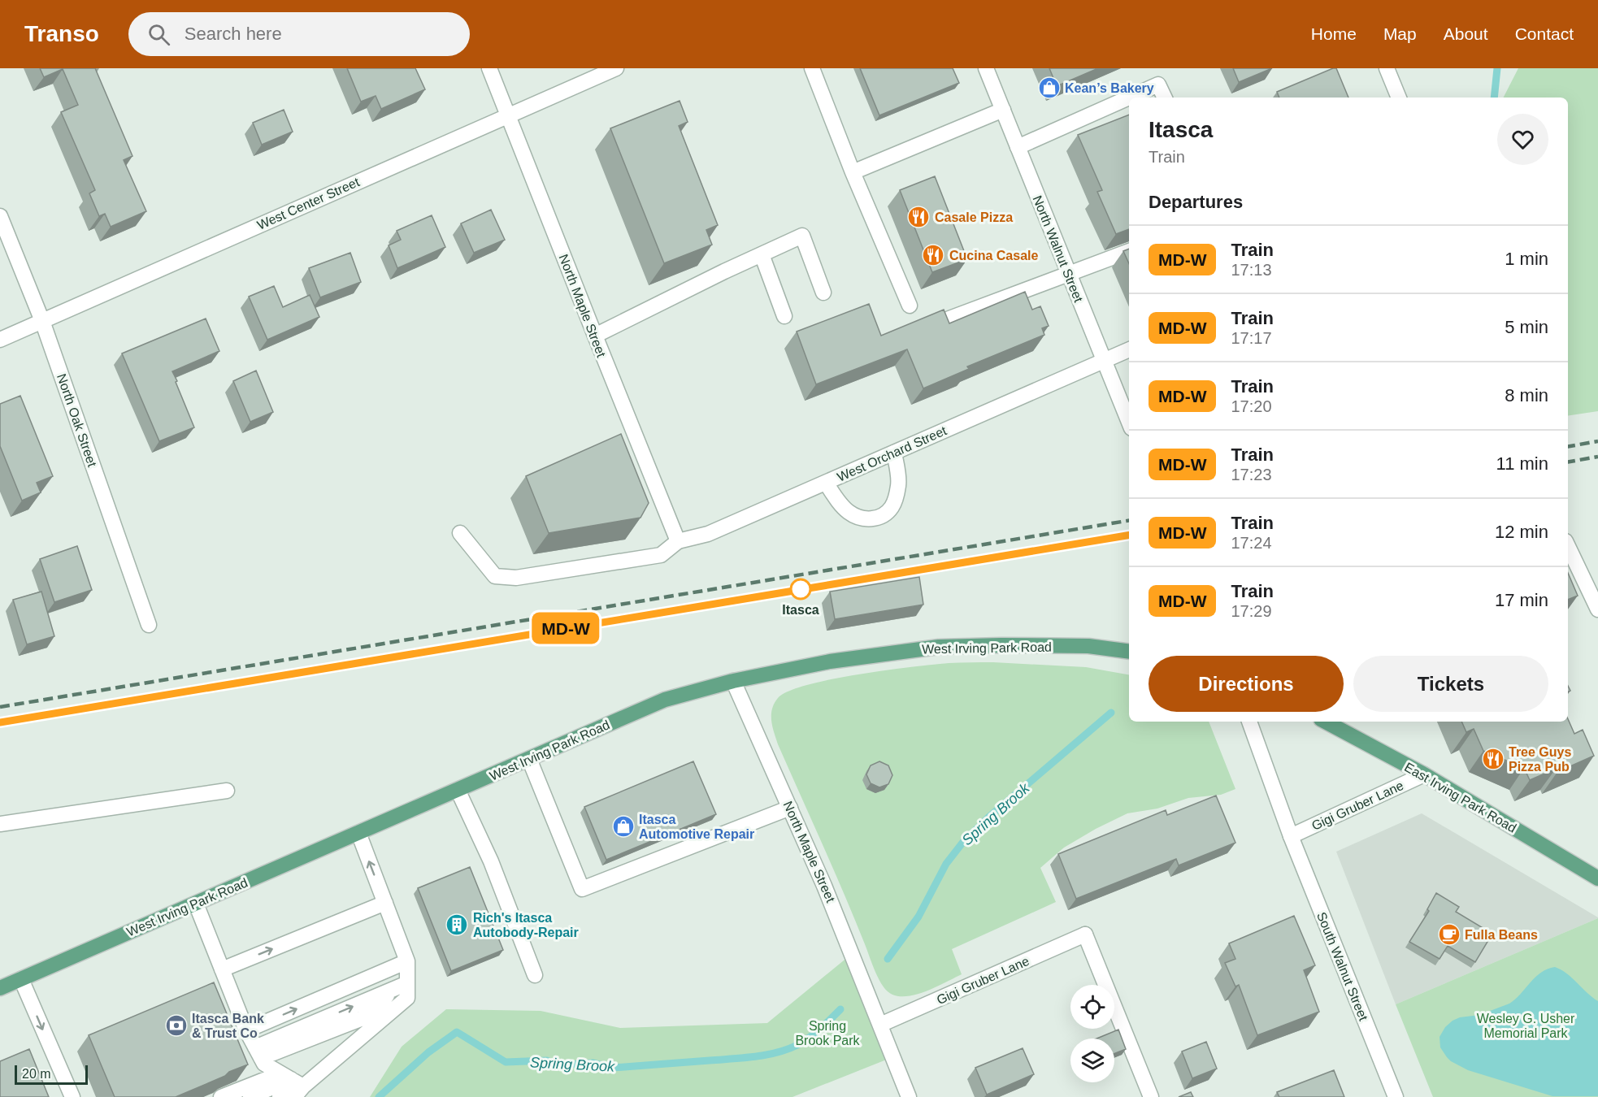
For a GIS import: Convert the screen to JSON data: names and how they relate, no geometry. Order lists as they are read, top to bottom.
{
  "streets": {
    "main road": ["West Irving Park Road", "East Irving Park Road"],
    "street": [
      "West Center Street",
      "North Walnut Street",
      "North Maple Street",
      "North Oak Street",
      "West Orchard Street",
      "Gigi Gruber Lane",
      "South Walnut Street"
    ]
  },
  "crossings": [
    ["West Center Street", "North Maple Street"],
    ["West Center Street", "North Oak Street"],
    ["North Walnut Street", "West Orchard Street"],
    ["North Maple Street", "West Orchard Street"],
    ["North Maple Street", "West Irving Park Road"],
    ["North Maple Street", "Gigi Gruber Lane"],
    ["East Irving Park Road", "Gigi Gruber Lane"],
    ["Gigi Gruber Lane", "South Walnut Street"]
  ],
  "water": ["Spring Brook"],
  "parks": ["Wesley G. Usher Memorial Park", "Spring Brook Park"],
  "places": {
    "shop": ["Kean’s Bakery", "Itasca Automotive Repair"],
    "restaurant": ["Casale Pizza", "Cucina Casale", "Tree Guys Pizza Pub"],
    "other": ["Itasca"],
    "building": ["Rich's Itasca Autobody-Repair"],
    "cafe": ["Fulla Beans"],
    "bank": ["Itasca Bank & Trust Co"]
  },
  "scale_bar": "20 m",
  "page": {
    "header": "Transo",
    "search": "Search here",
    "nav": [
      "Home",
      "Map",
      "About",
      "Contact"
    ],
    "on_map": "MD-W",
    "heading": [
      ["Itasca", "Train"],
      "Departures"
    ],
    "list": [
      {
        "mark": "MD-W",
        "name": "Train",
        "note": "17:13",
        "value": "1 min"
      },
      {
        "mark": "MD-W",
        "name": "Train",
        "note": "17:17",
        "value": "5 min"
      },
      {
        "mark": "MD-W",
        "name": "Train",
        "note": "17:20",
        "value": "8 min"
      },
      {
        "mark": "MD-W",
        "name": "Train",
        "note": "17:23",
        "value": "11 min"
      },
      {
        "mark": "MD-W",
        "name": "Train",
        "note": "17:24",
        "value": "12 min"
      },
      {
        "mark": "MD-W",
        "name": "Train",
        "note": "17:29",
        "value": "17 min"
      }
    ],
    "buttons": ["Directions", "Tickets"],
    "scale": "20 m"
  }
}
